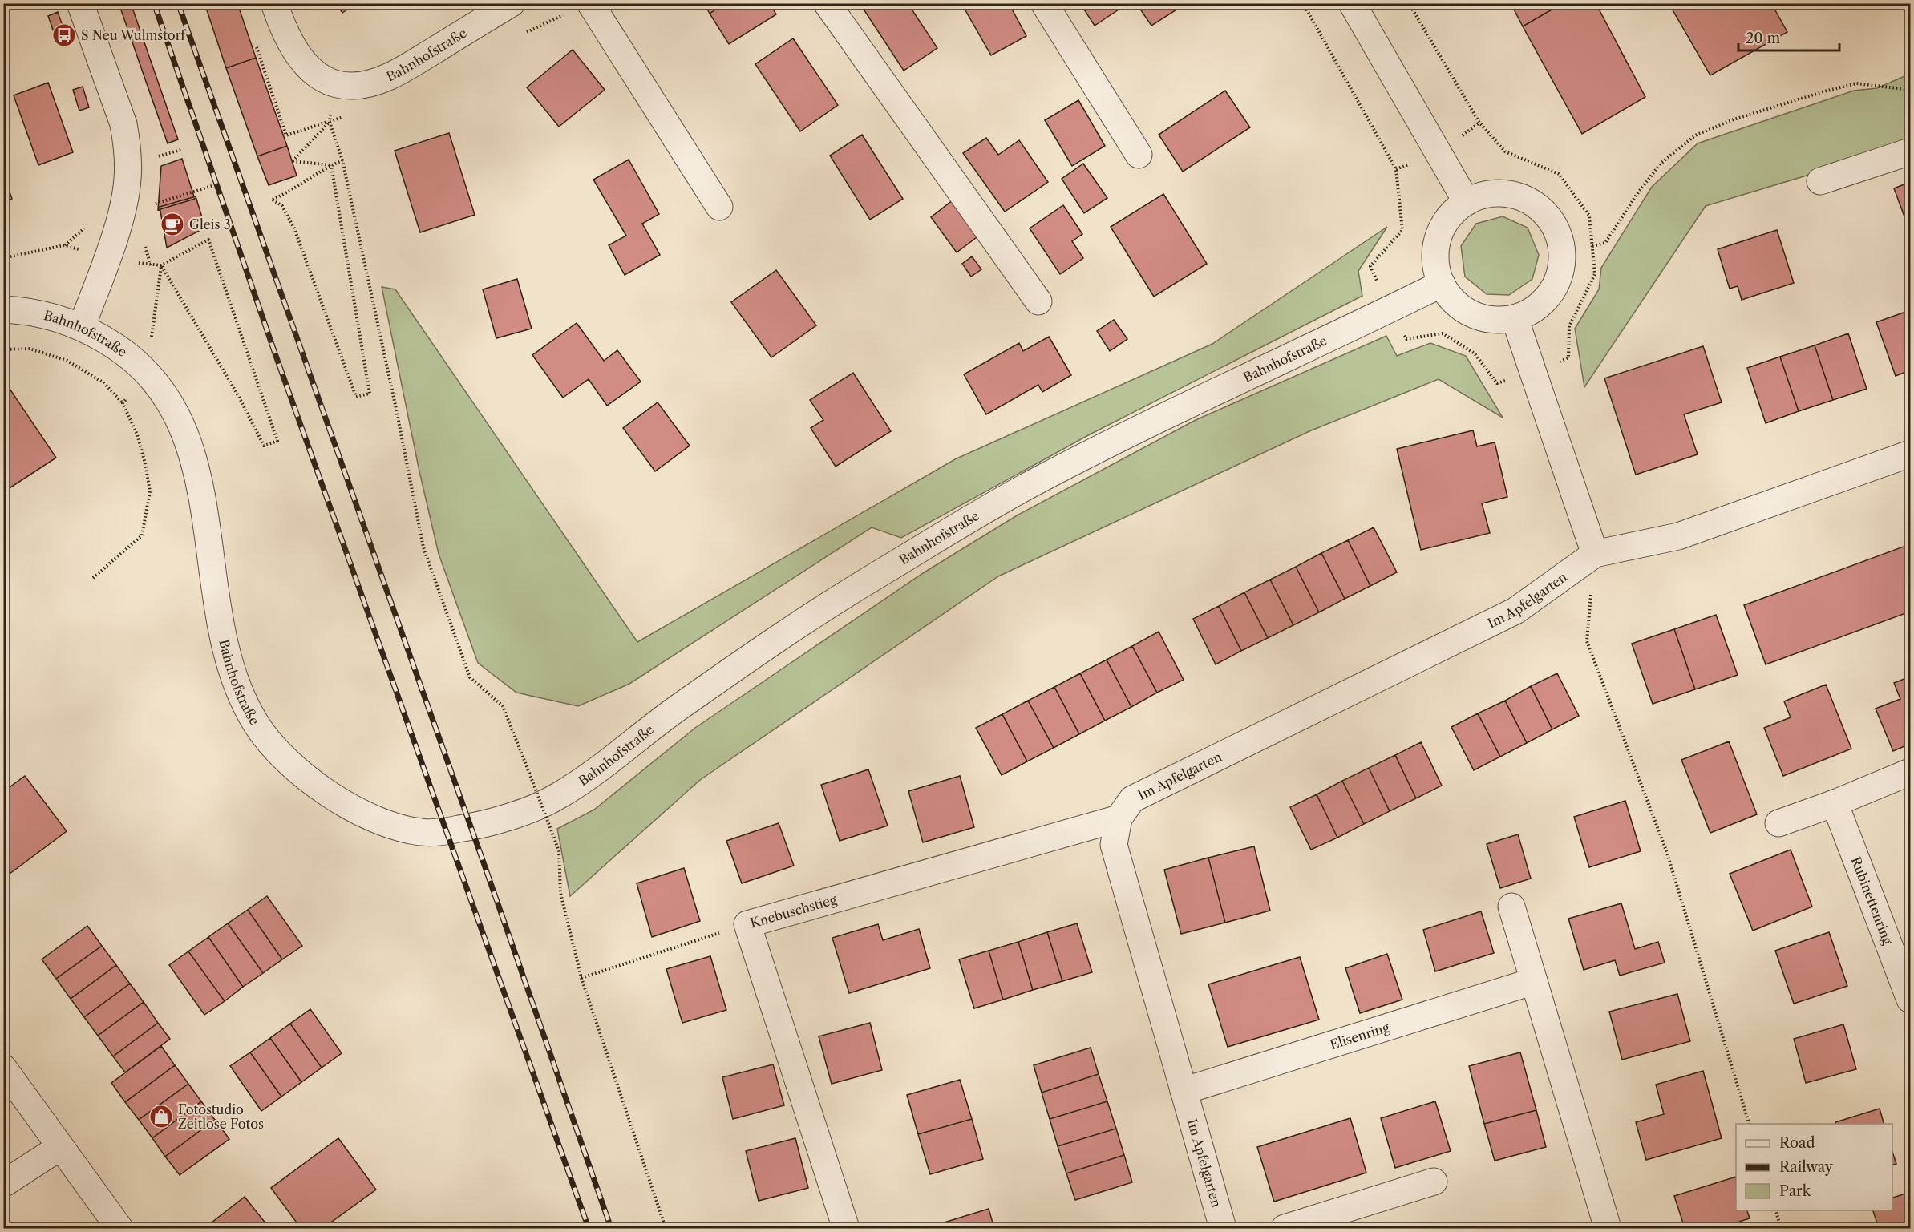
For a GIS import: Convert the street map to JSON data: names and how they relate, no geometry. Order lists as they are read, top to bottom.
{
  "streets": {
    "street": [
      "Bahnhofstraße",
      "Im Apfelgarten",
      "Rubinettenring",
      "Knebuschstieg",
      "Elisenring"
    ]
  },
  "crossings": [
    ["Im Apfelgarten", "Knebuschstieg"],
    ["Im Apfelgarten", "Elisenring"]
  ],
  "places": {
    "bus stop": ["S Neu Wulmstorf"],
    "cafe": ["Gleis 3"],
    "shop": ["Fotostudio Zeitlose Fotos"]
  },
  "legend": ["Road", "Railway", "Park"],
  "scale_bar": "20 m"
}
